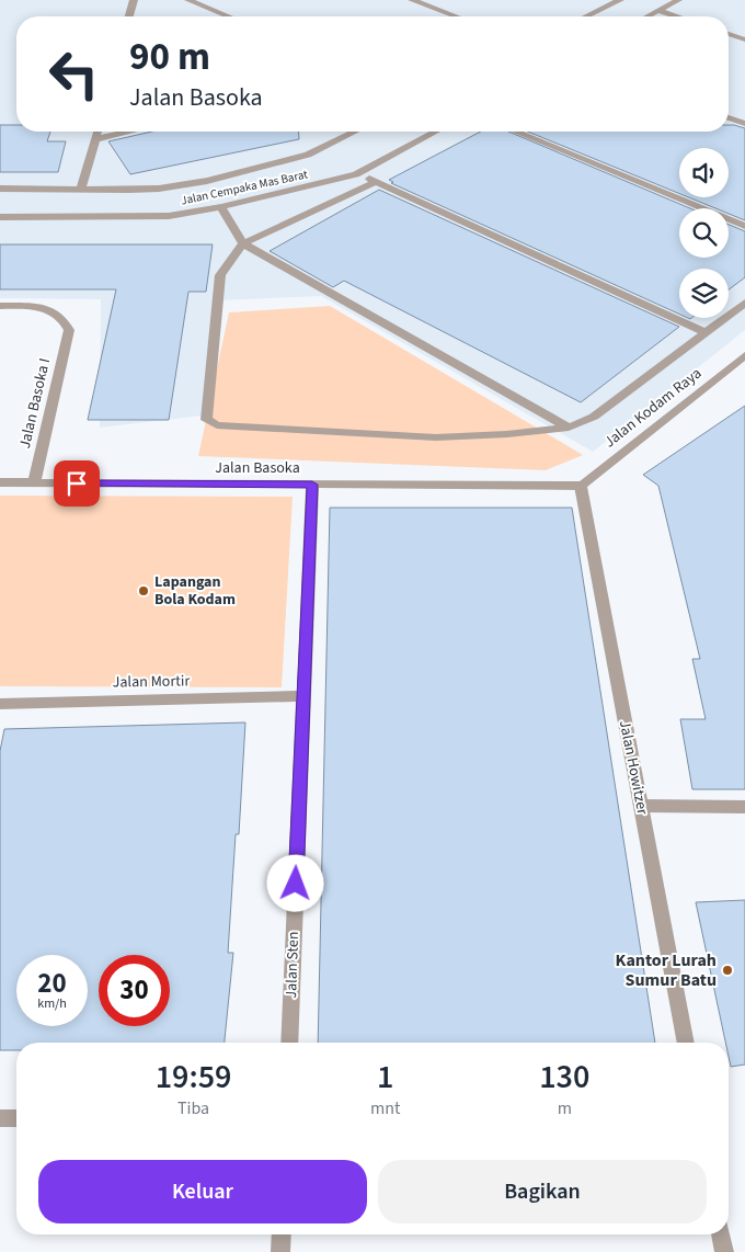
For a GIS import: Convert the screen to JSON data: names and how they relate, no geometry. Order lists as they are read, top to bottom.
{
  "streets": {
    "street": [
      "Jalan Cempaka Mas Barat",
      "Jalan Basoka I",
      "Jalan Kodam Raya",
      "Jalan Basoka",
      "Jalan Mortir",
      "Jalan Howitzer",
      "Jalan Sten"
    ]
  },
  "crossings": [
    ["Jalan Basoka I", "Jalan Basoka"],
    ["Jalan Kodam Raya", "Jalan Basoka"],
    ["Jalan Kodam Raya", "Jalan Howitzer"],
    ["Jalan Basoka", "Jalan Howitzer"],
    ["Jalan Basoka", "Jalan Sten"],
    ["Jalan Mortir", "Jalan Sten"]
  ],
  "places": ["Lapangan Bola Kodam", "Kantor Lurah Sumur Batu"],
  "page": {
    "turn": ["90 m", "Jalan Basoka"],
    "speed": "20 km/h",
    "limit": "30",
    "eta": [
      "19:59",
      "Tiba",
      "1",
      "mnt",
      "130",
      "m"
    ],
    "buttons": ["Keluar", "Bagikan"]
  }
}
